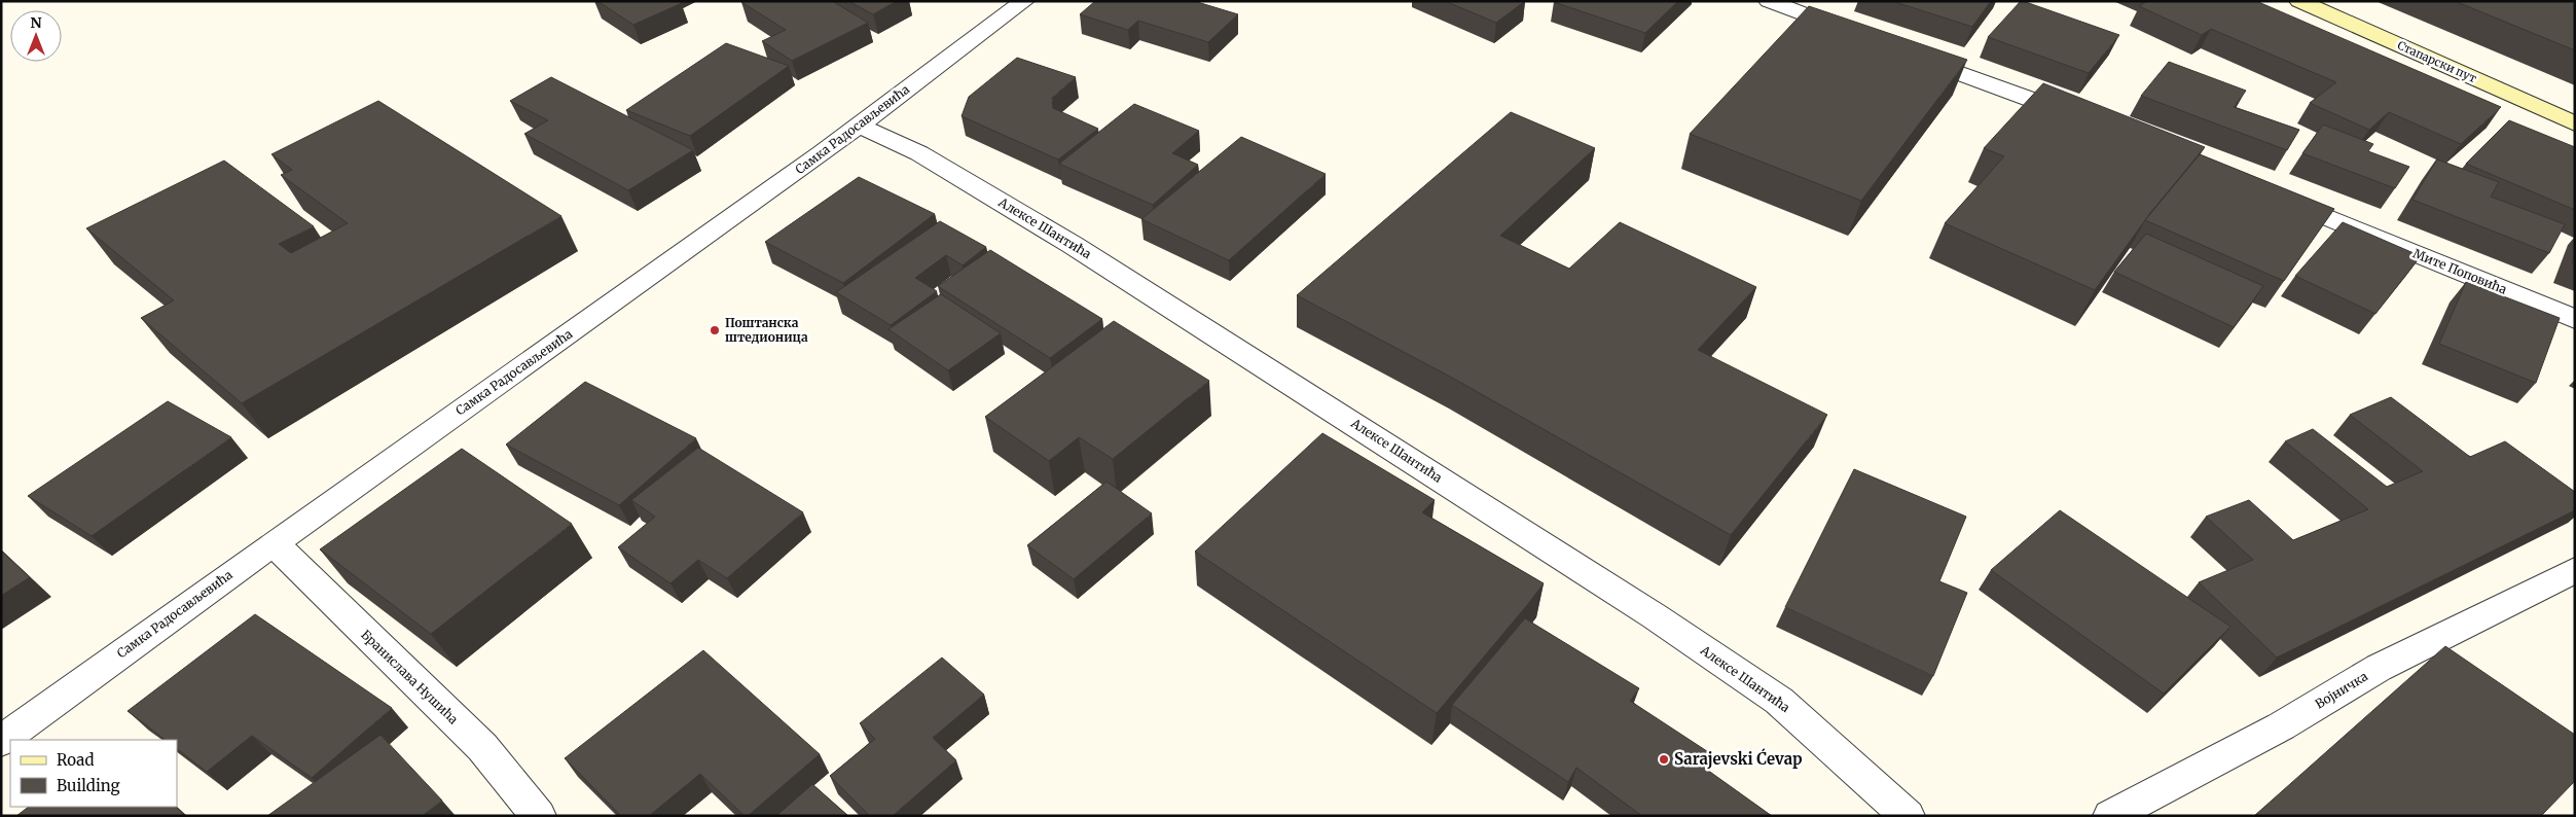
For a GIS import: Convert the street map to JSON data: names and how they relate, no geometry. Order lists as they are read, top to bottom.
{
  "streets": {
    "main road": ["Стапарски пут"],
    "street": [
      "Самка Радосављевића",
      "Алексе Шантића",
      "Мите Поповића",
      "Бранислава Нушића",
      "Војничка"
    ]
  },
  "crossings": [
    ["Самка Радосављевића", "Алексе Шантића"],
    ["Самка Радосављевића", "Бранислава Нушића"]
  ],
  "places": ["Поштанска штедионица", "Sarajevski Ćevap"],
  "legend": ["Road", "Building"],
  "north": "top"
}
